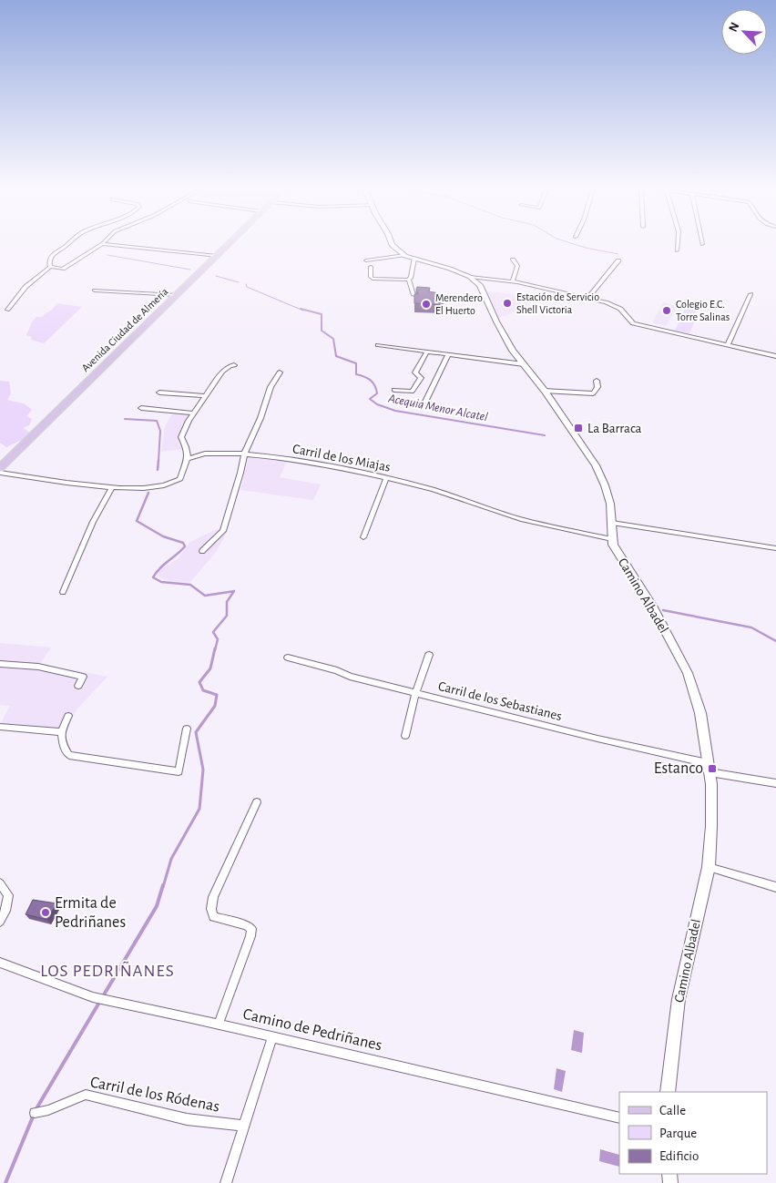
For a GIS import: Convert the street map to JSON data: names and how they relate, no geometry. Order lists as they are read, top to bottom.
{
  "streets": {
    "main road": ["Avenida Ciudad de Almería", "Camino Albadel"],
    "street": [
      "Carril de los Miajas",
      "Carril de los Sebastianes",
      "Camino de Pedriñanes",
      "Carril de los Ródenas"
    ]
  },
  "crossings": [
    ["Carril de los Miajas", "Camino Albadel"],
    ["Camino Albadel", "Carril de los Sebastianes"]
  ],
  "districts": ["LOS PEDRIÑANES"],
  "water": ["Acequia Menor Alcatel"],
  "places": {
    "other": [
      "Estación de Servicio Shell Victoria",
      "Merendero El Huerto",
      "Colegio E.C. Torre Salinas",
      "Ermita de Pedriñanes"
    ],
    "transit": ["La Barraca", "Estanco"]
  },
  "legend": ["Calle", "Parque", "Edificio"],
  "north": "top left"
}
